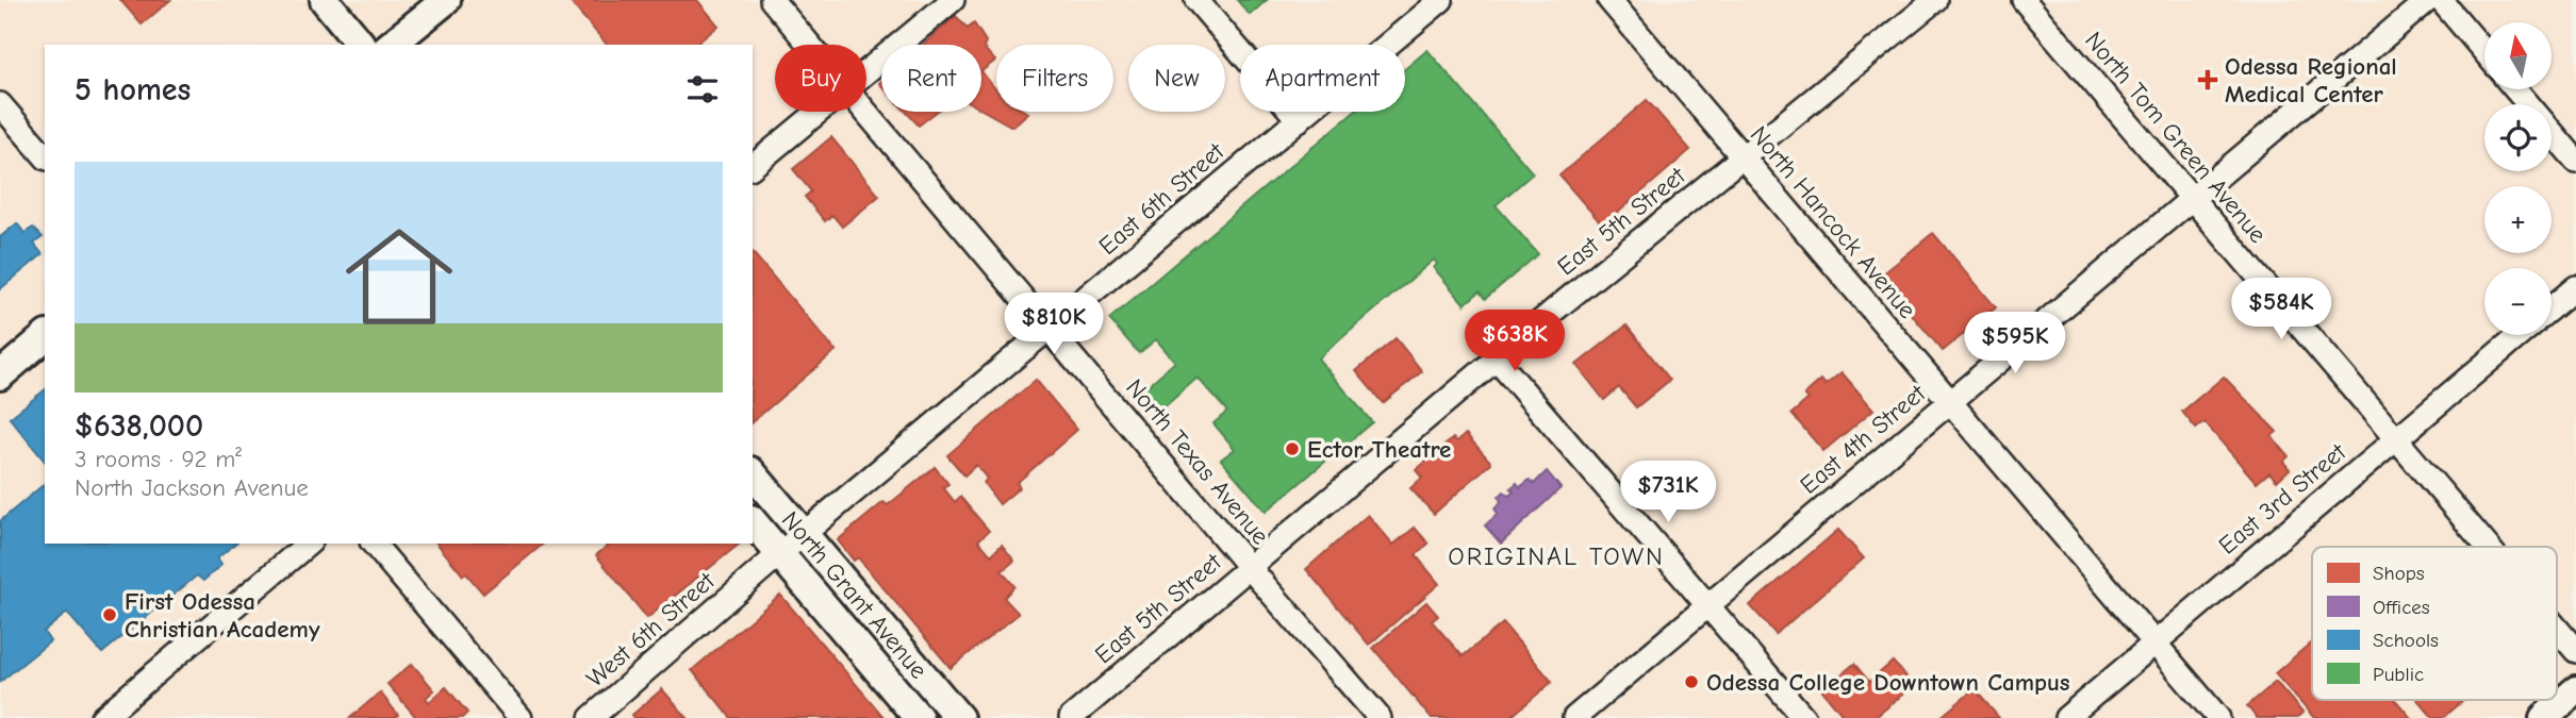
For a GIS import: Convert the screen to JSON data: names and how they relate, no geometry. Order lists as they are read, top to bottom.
{
  "streets": {
    "main road": ["North Grant Avenue"],
    "street": [
      "North Tom Green Avenue",
      "East 6th Street",
      "East 5th Street",
      "North Hancock Avenue",
      "East 4th Street",
      "North Texas Avenue",
      "East 3rd Street",
      "West 6th Street"
    ]
  },
  "crossings": [
    ["North Tom Green Avenue", "East 4th Street"],
    ["North Tom Green Avenue", "East 3rd Street"],
    ["East 6th Street", "North Texas Avenue"],
    ["East 6th Street", "North Grant Avenue"],
    ["East 6th Street", "West 6th Street"],
    ["East 5th Street", "North Hancock Avenue"],
    ["East 5th Street", "North Texas Avenue"],
    ["North Hancock Avenue", "East 4th Street"],
    ["North Hancock Avenue", "East 3rd Street"],
    ["North Grant Avenue", "West 6th Street"]
  ],
  "districts": ["ORIGINAL TOWN"],
  "places": {
    "health": ["Odessa Regional Medical Center"],
    "other": ["Ector Theatre", "First Odessa Christian Academy", "Odessa College Downtown Campus"]
  },
  "legend": [
    "Shops",
    "Offices",
    "Schools",
    "Public"
  ],
  "north": "top",
  "page": {
    "map_buttons": ["+", "−"],
    "chip": [
      "Buy",
      "Rent",
      "Filters",
      "New",
      "Apartment"
    ],
    "heading": "5 homes",
    "list": [
      {
        "name": "$638,000",
        "note": "3 rooms · 92 m² · North Jackson Avenue"
      }
    ],
    "price": [
      "$584K",
      "$810K",
      "$638K",
      "$595K",
      "$731K"
    ]
  }
}
